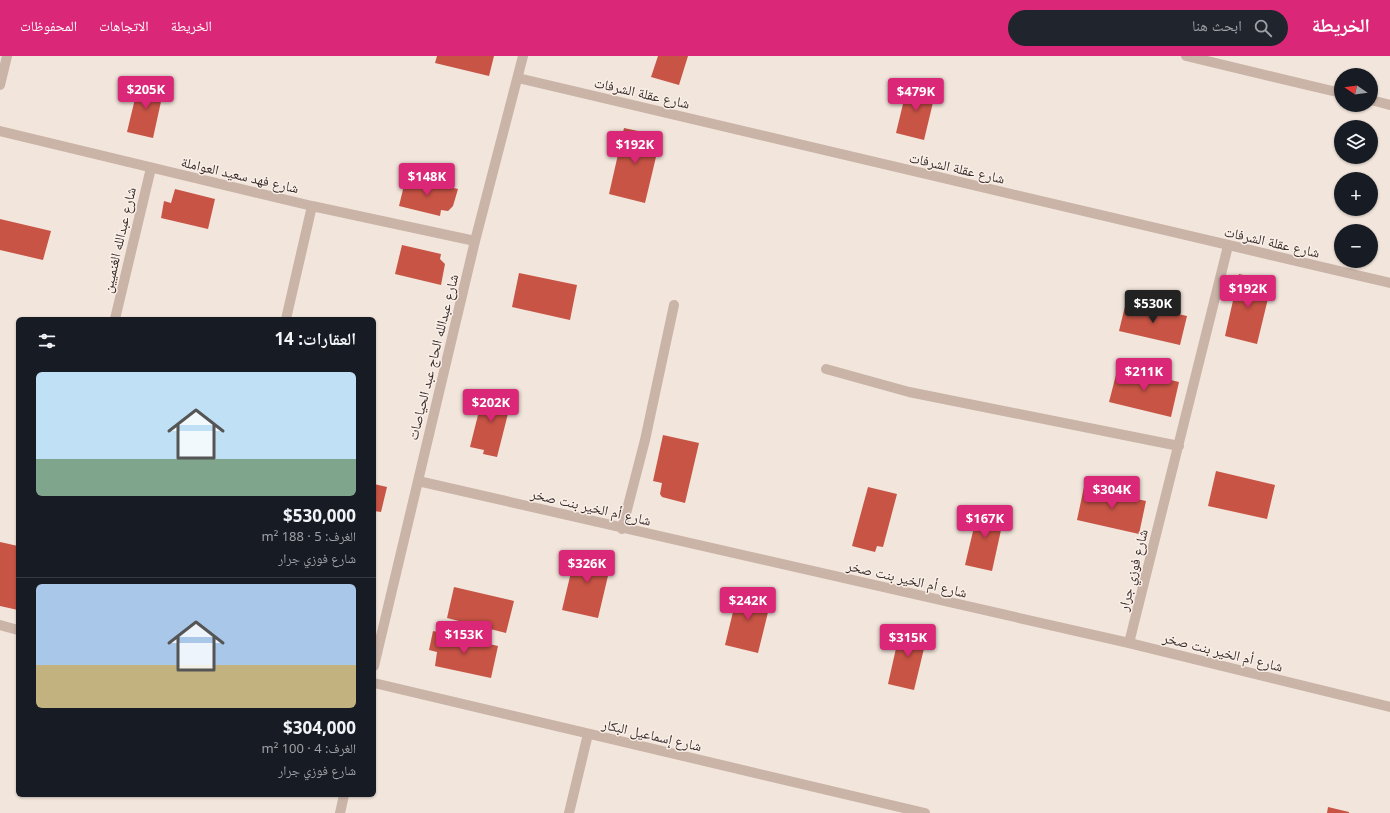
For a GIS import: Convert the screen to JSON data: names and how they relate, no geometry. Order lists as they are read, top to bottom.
{
  "streets": {
    "street": [
      "شارع عقلة الشرفات",
      "شارع فهد سعيد العواملة",
      "شارع عبدالله الغنميين",
      "شارع عبدالله الحاج عبد الحياصات",
      "شارع أم الخير بنت صخر",
      "شارع فوزي جرار",
      "شارع إسماعيل البكار"
    ]
  },
  "crossings": [
    ["شارع عقلة الشرفات", "شارع عبدالله الحاج عبد الحياصات"],
    ["شارع عقلة الشرفات", "شارع فوزي جرار"],
    ["شارع فهد سعيد العواملة", "شارع عبدالله الغنميين"],
    ["شارع فهد سعيد العواملة", "شارع عبدالله الحاج عبد الحياصات"],
    ["شارع عبدالله الحاج عبد الحياصات", "شارع أم الخير بنت صخر"],
    ["شارع أم الخير بنت صخر", "شارع فوزي جرار"]
  ],
  "north": "left",
  "page": {
    "header": "الخريطة",
    "search": "ابحث هنا",
    "nav": ["الخريطة", "الاتجاهات", "المحفوظات"],
    "map_buttons": ["+", "−"],
    "price": [
      "$205K",
      "$479K",
      "$192K",
      "$148K",
      "$192K",
      "$530K",
      "$211K",
      "$202K",
      "$304K",
      "$167K",
      "$326K",
      "$242K",
      "$153K",
      "$315K"
    ],
    "heading": "العقارات: 14",
    "list": [
      {
        "name": "$530,000",
        "note": "الغرف: 5 · 188 m² · شارع فوزي جرار"
      },
      {
        "name": "$304,000",
        "note": "الغرف: 4 · 100 m² · شارع فوزي جرار"
      }
    ]
  }
}
